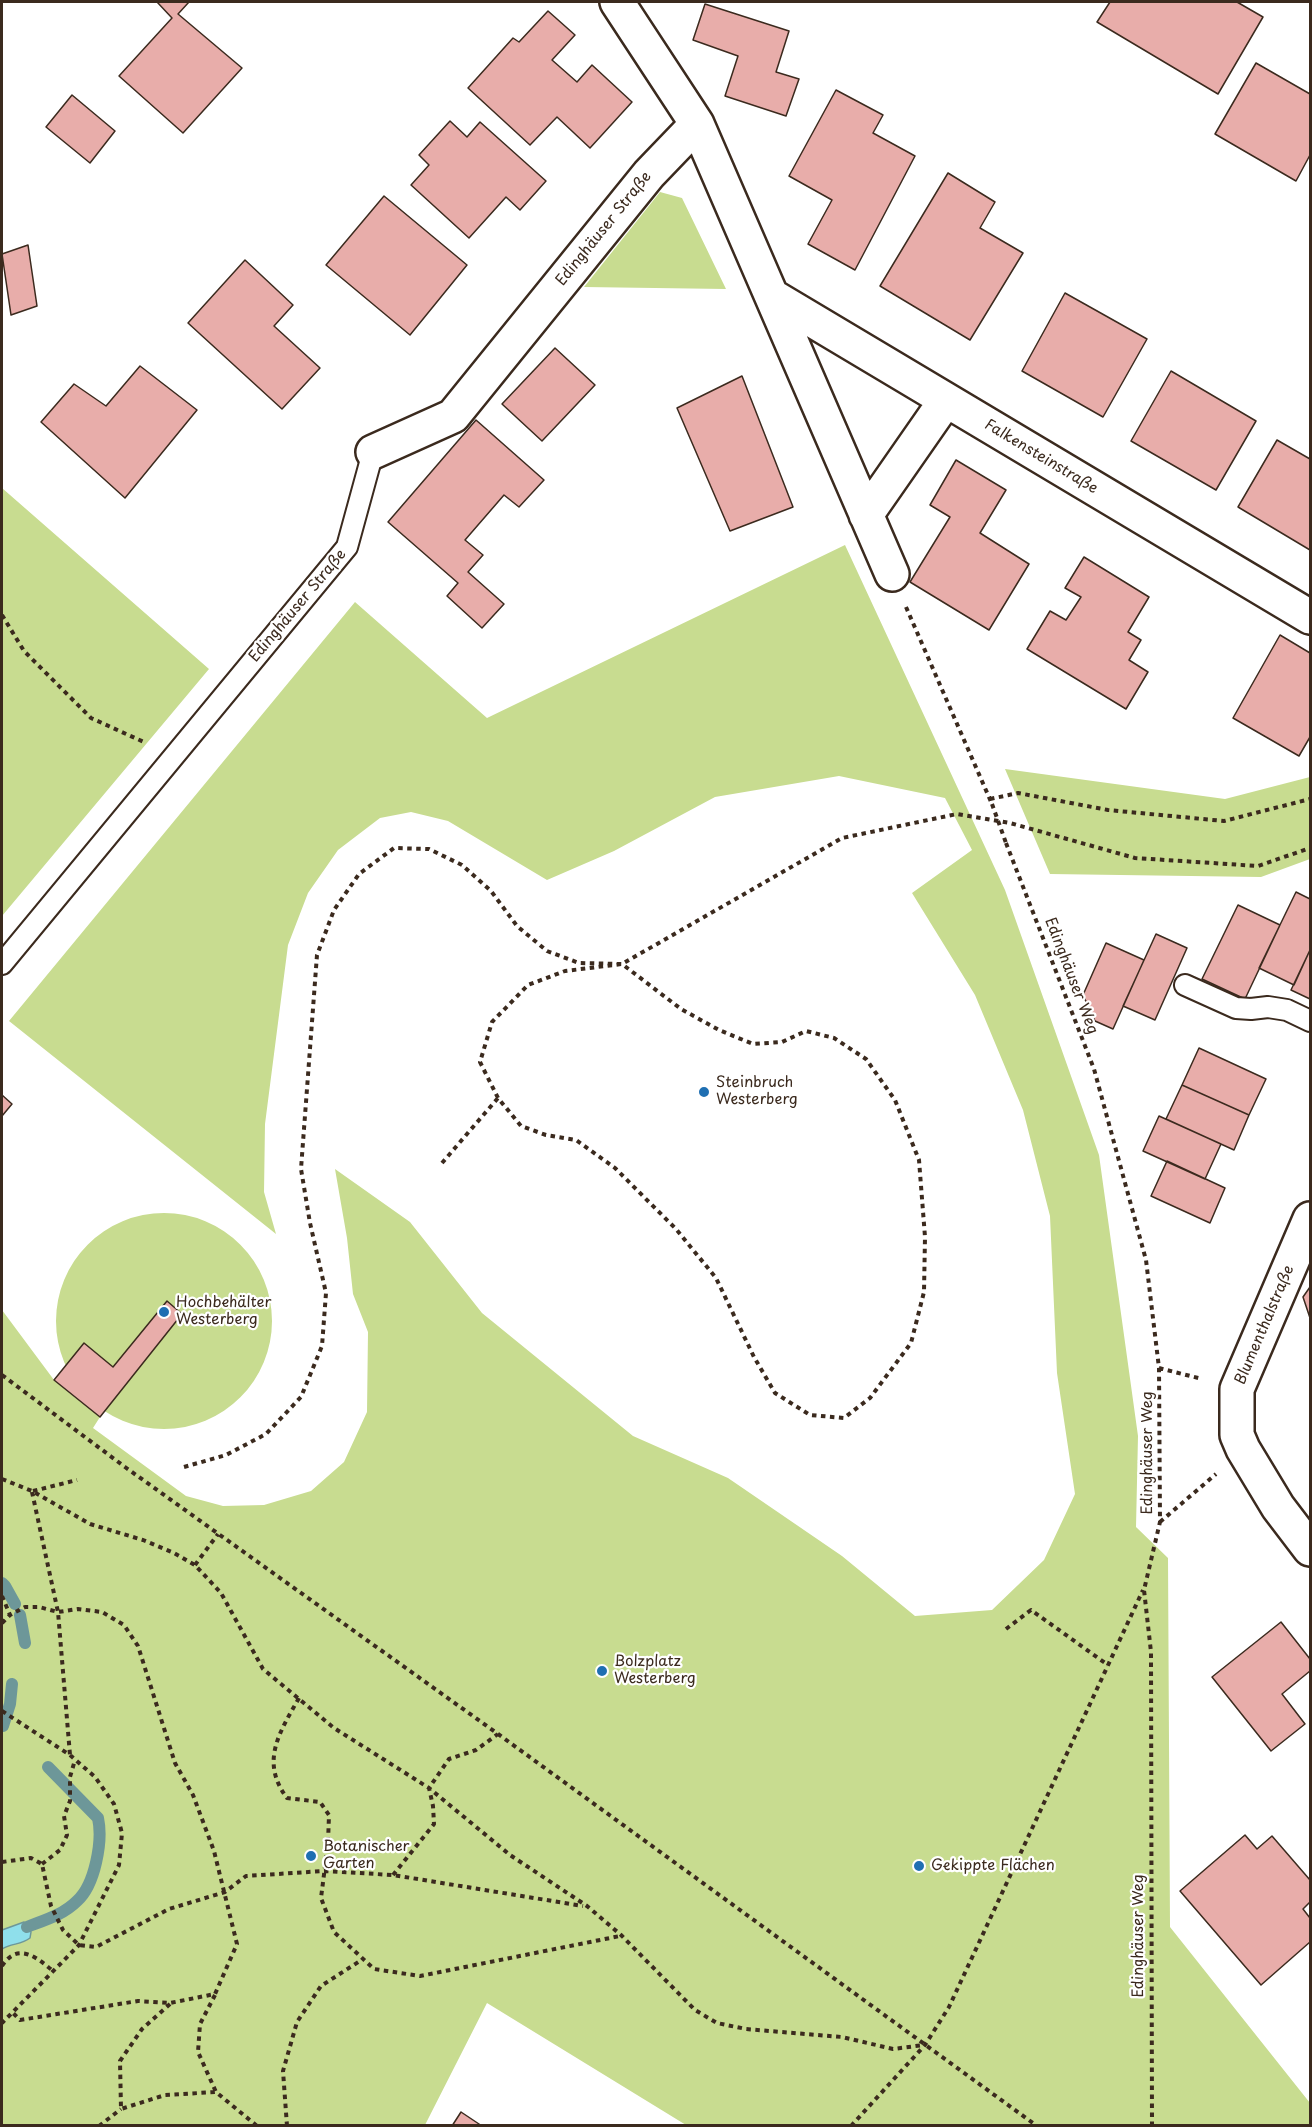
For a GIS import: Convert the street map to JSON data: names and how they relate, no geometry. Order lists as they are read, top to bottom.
{
  "streets": {
    "street": ["Edinghäuser Straße", "Falkensteinstraße", "Blumenthalstraße"],
    "path": ["Edinghäuser Weg"]
  },
  "places": [
    "Steinbruch Westerberg",
    "Hochbehälter Westerberg",
    "Bolzplatz Westerberg",
    "Botanischer Garten",
    "Gekippte Flächen"
  ]
}
